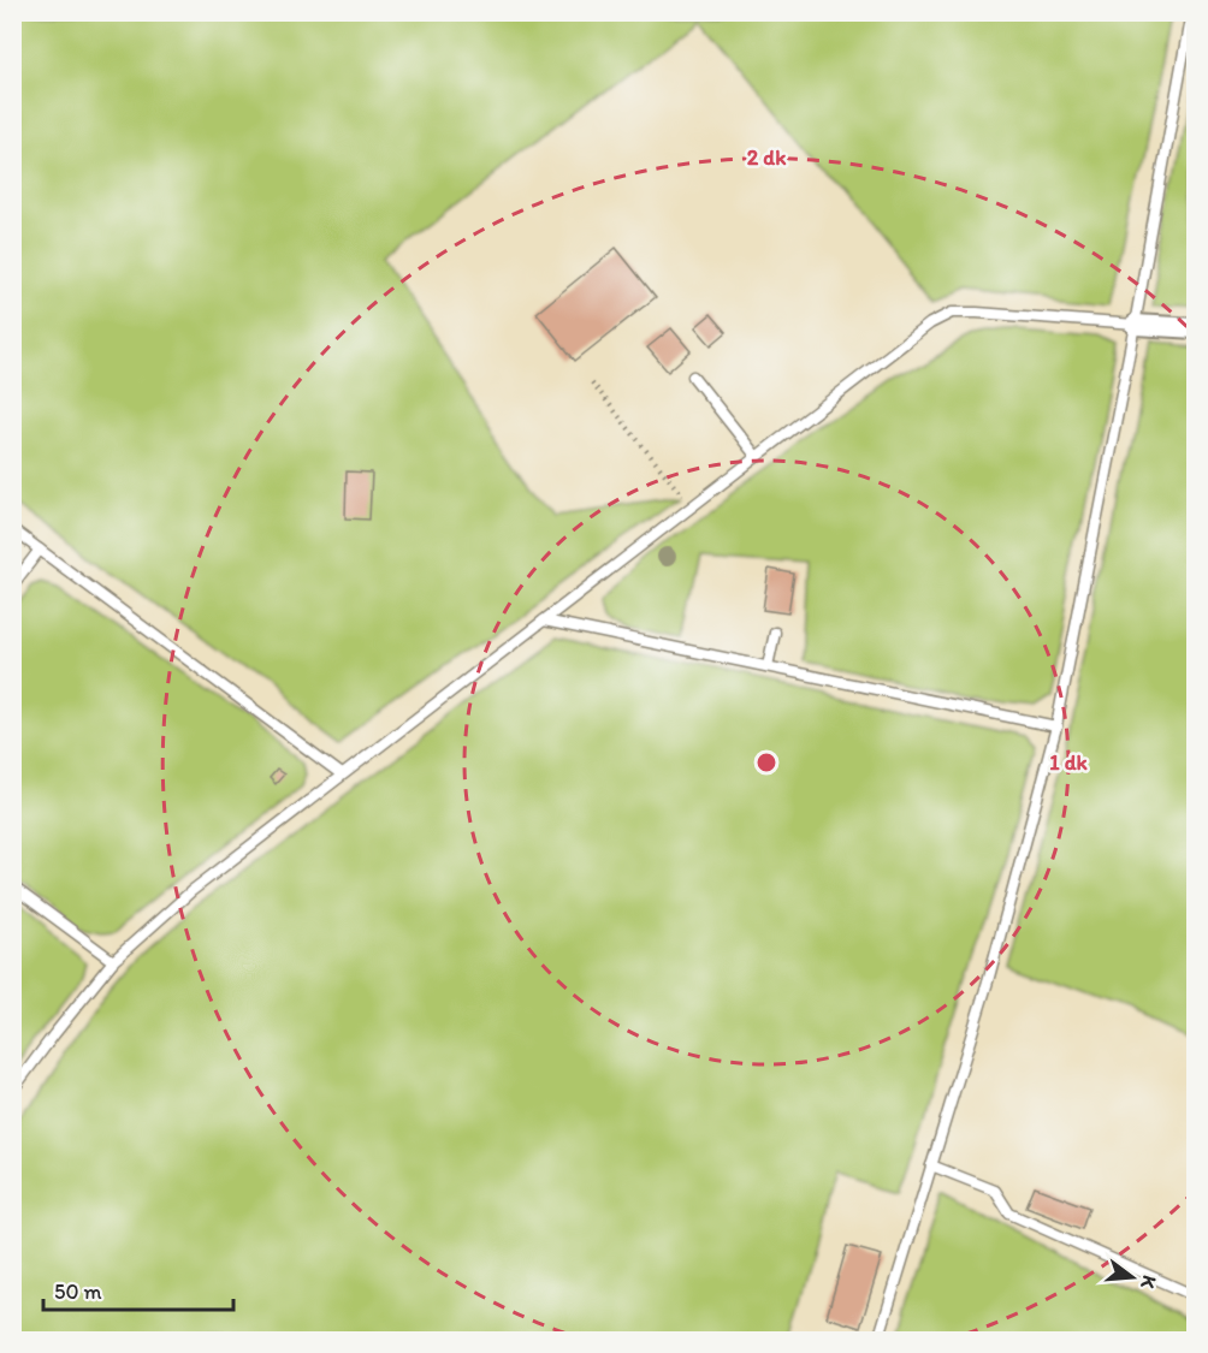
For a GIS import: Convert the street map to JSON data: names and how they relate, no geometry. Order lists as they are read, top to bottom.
{
  "scale_bar": "50 m",
  "north": "right",
  "rings": ["2 dk", "1 dk"]
}
